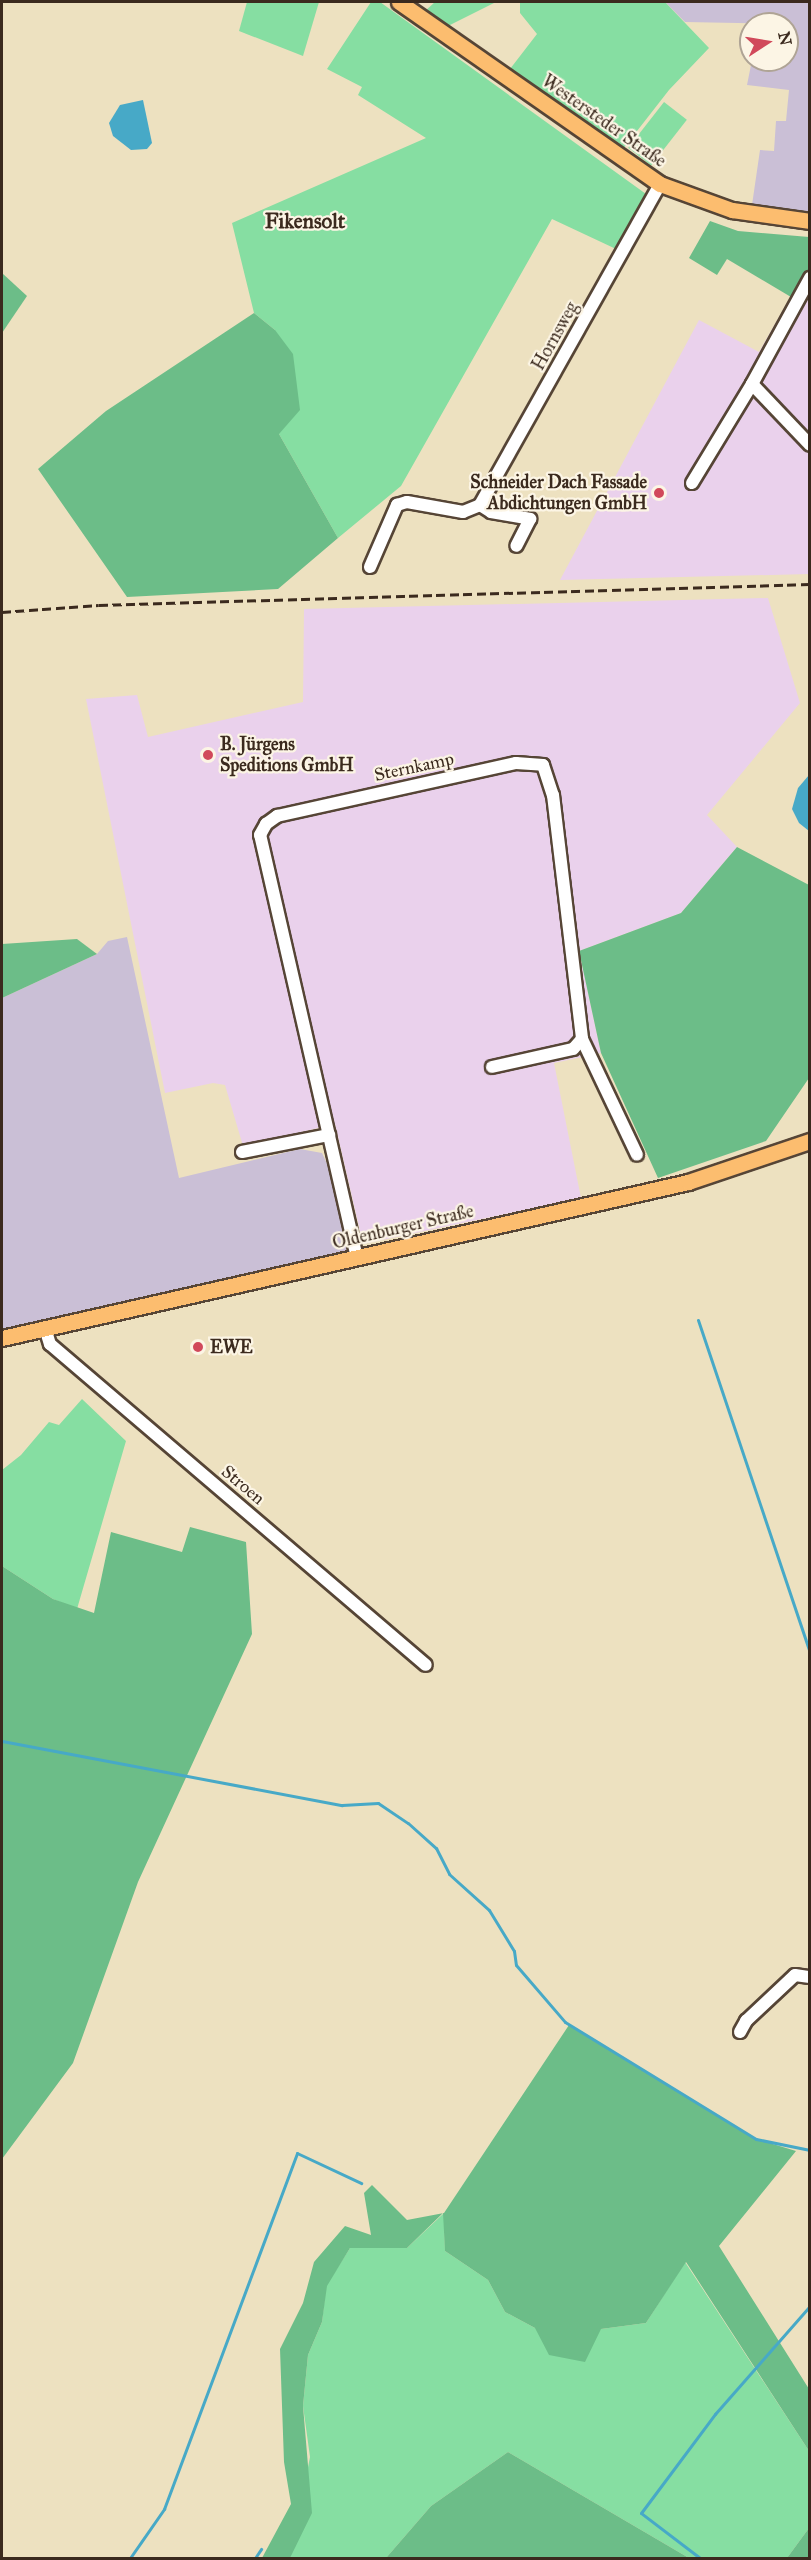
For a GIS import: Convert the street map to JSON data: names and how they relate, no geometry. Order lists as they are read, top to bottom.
{
  "streets": {
    "main road": ["Westersteder Straße", "Oldenburger Straße"],
    "street": ["Hornsweg", "Sternkamp", "Stroen"]
  },
  "crossings": [
    ["Westersteder Straße", "Hornsweg"],
    ["Sternkamp", "Oldenburger Straße"],
    ["Oldenburger Straße", "Stroen"]
  ],
  "districts": ["Fikensolt"],
  "places": ["Schneider Dach Fassade Abdichtungen GmbH", "B. Jürgens Speditions GmbH", "EWE"],
  "north": "right"
}
